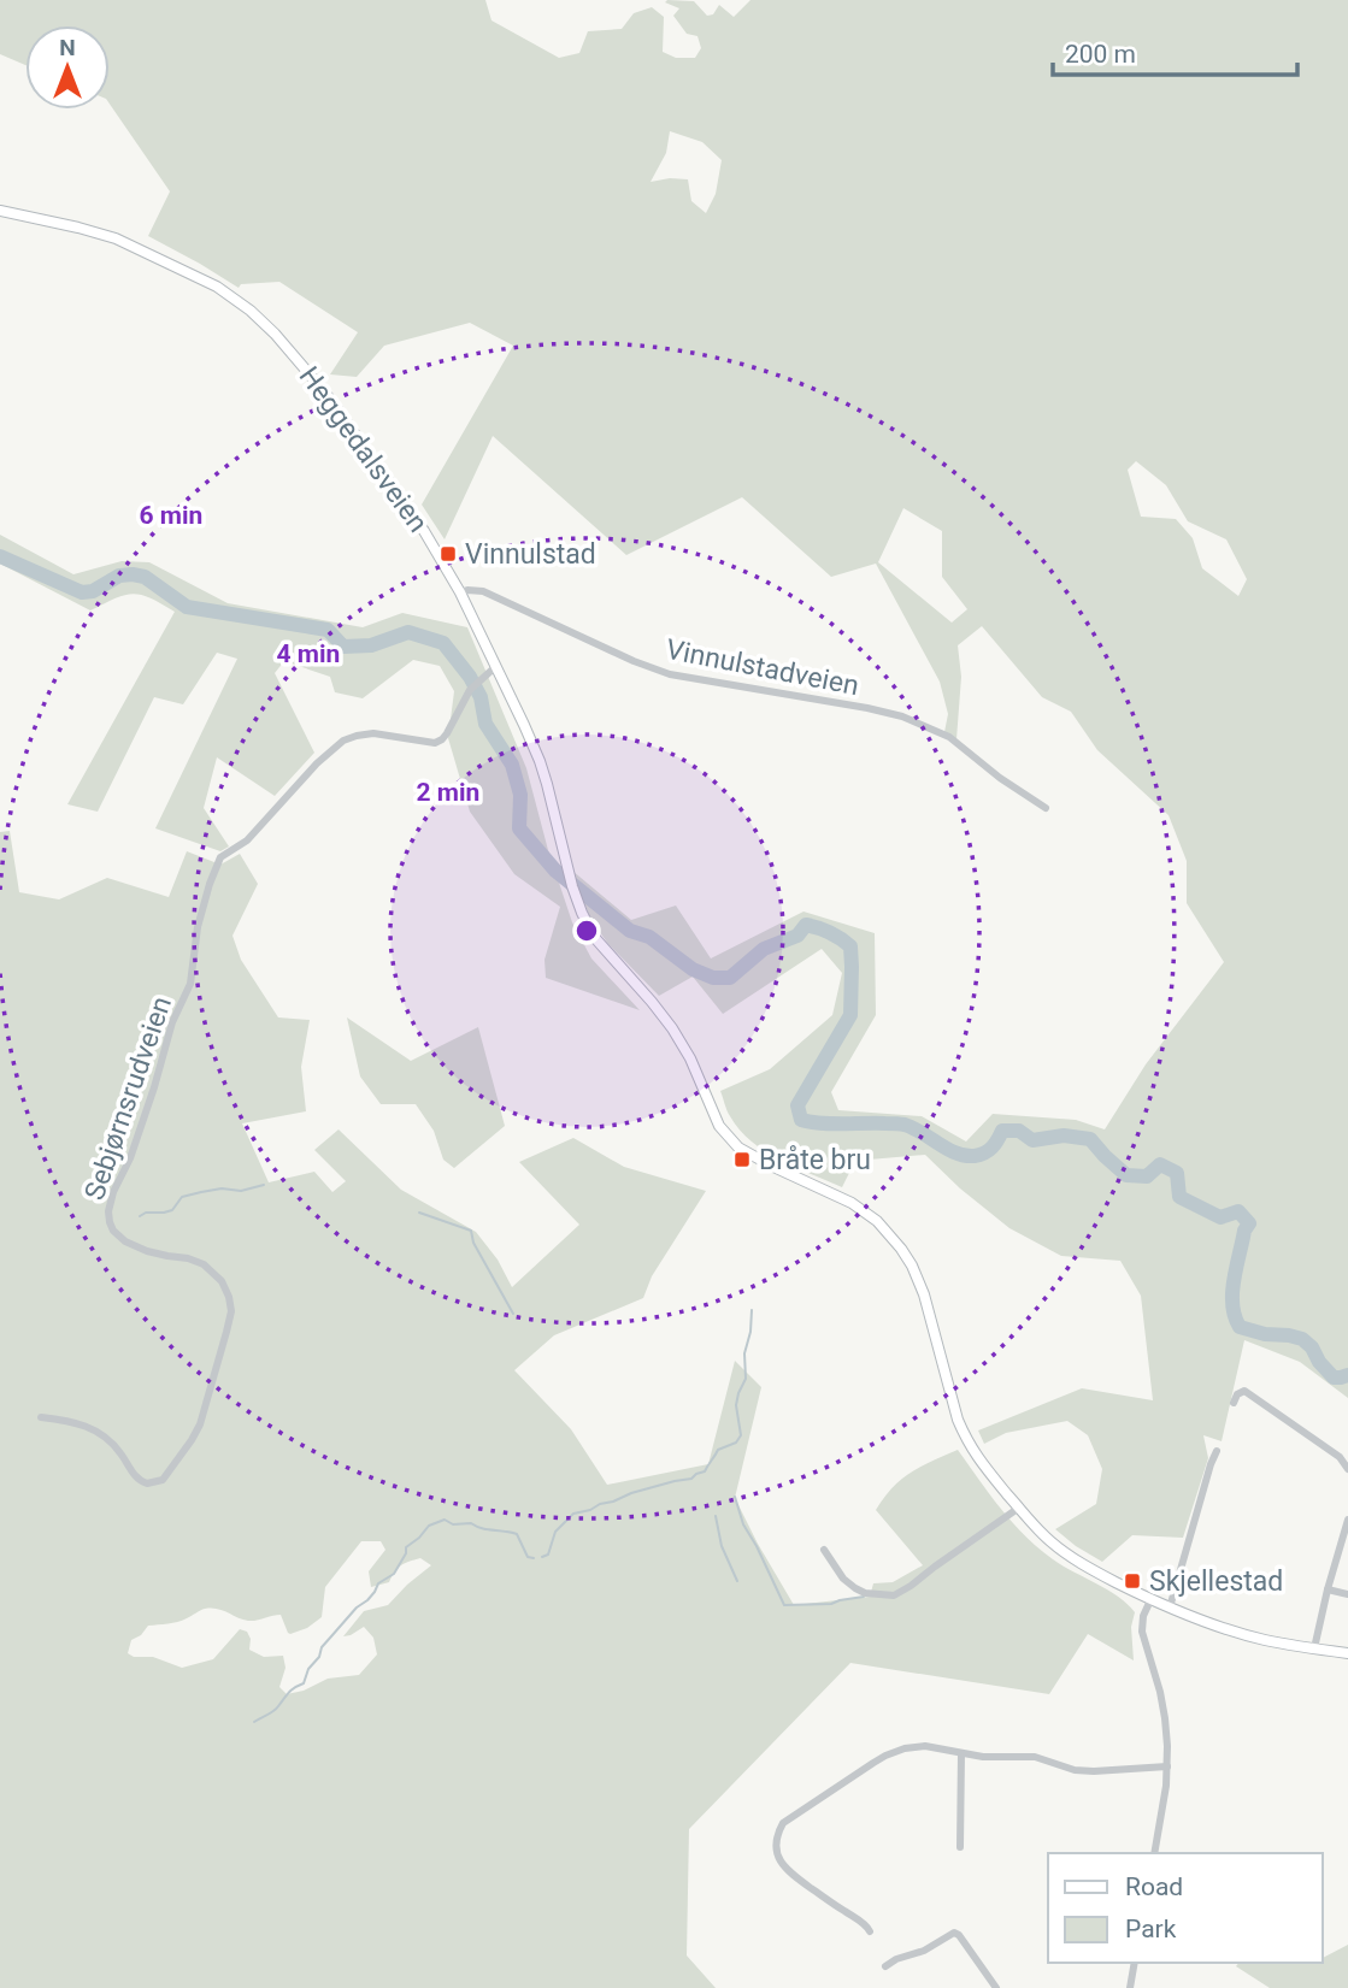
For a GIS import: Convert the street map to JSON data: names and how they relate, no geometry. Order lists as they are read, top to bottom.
{
  "streets": {
    "main road": ["Heggedalsveien"],
    "street": ["Vinnulstadveien", "Sebjørnsrudveien"]
  },
  "crossings": [
    ["Heggedalsveien", "Vinnulstadveien"],
    ["Heggedalsveien", "Sebjørnsrudveien"]
  ],
  "places": {
    "transit": ["Vinnulstad", "Bråte bru", "Skjellestad"]
  },
  "legend": ["Road", "Park"],
  "scale_bar": "200 m",
  "north": "top",
  "rings": ["6 min", "4 min", "2 min"]
}
